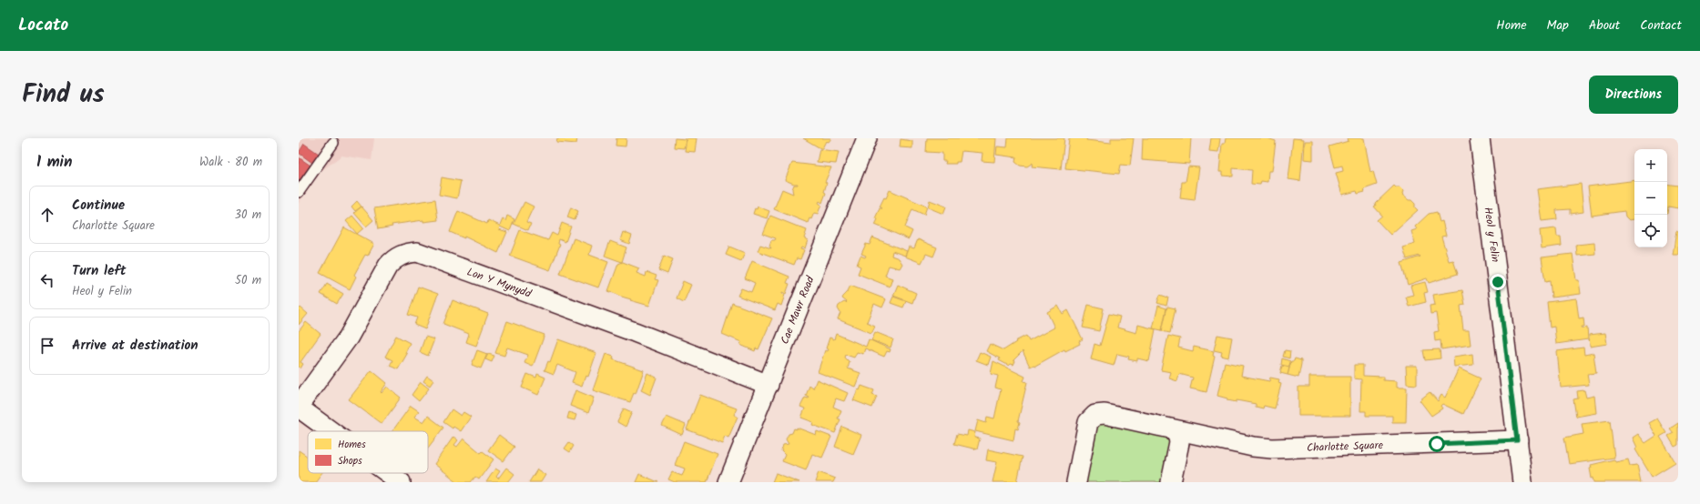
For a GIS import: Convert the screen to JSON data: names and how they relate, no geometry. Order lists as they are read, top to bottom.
{
  "streets": {
    "street": [
      "Heol y Felin",
      "Lon Y Mynydd",
      "Cae Mawr Road",
      "Charlotte Square"
    ]
  },
  "crossings": [
    ["Heol y Felin", "Charlotte Square"],
    ["Lon Y Mynydd", "Cae Mawr Road"]
  ],
  "legend": ["Homes", "Shops"],
  "page": {
    "header": "Locato",
    "nav": [
      "Home",
      "Map",
      "About",
      "Contact"
    ],
    "title": "Find us",
    "buttons": "Directions",
    "heading": ["1 min", "Walk · 80 m"],
    "map_buttons": ["+", "−"],
    "list": [
      ["Continue", "Charlotte Square", "30 m"],
      ["Turn left", "Heol y Felin", "50 m"],
      "Arrive at destination"
    ]
  }
}
